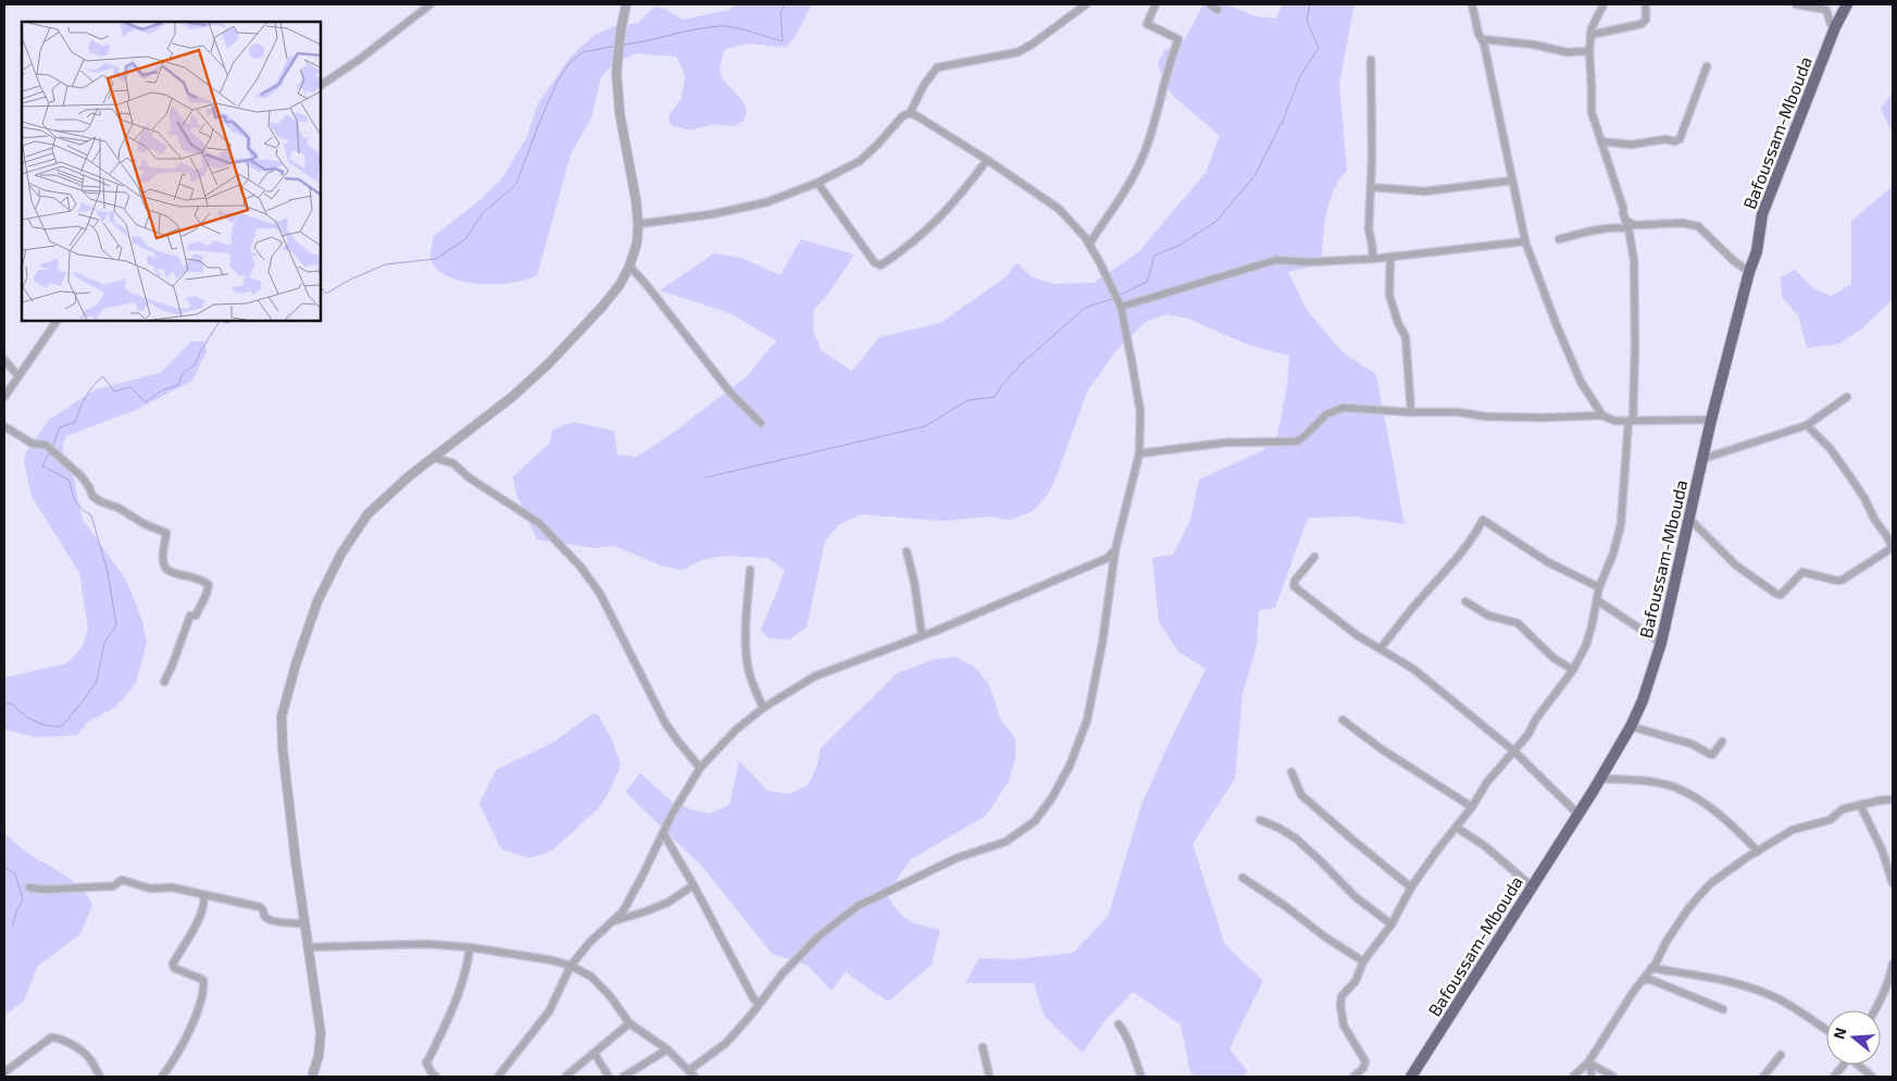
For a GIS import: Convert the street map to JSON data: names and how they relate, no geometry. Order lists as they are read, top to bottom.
{
  "streets": {
    "highway": ["Bafoussam-Mbouda"]
  },
  "north": "left"
}
